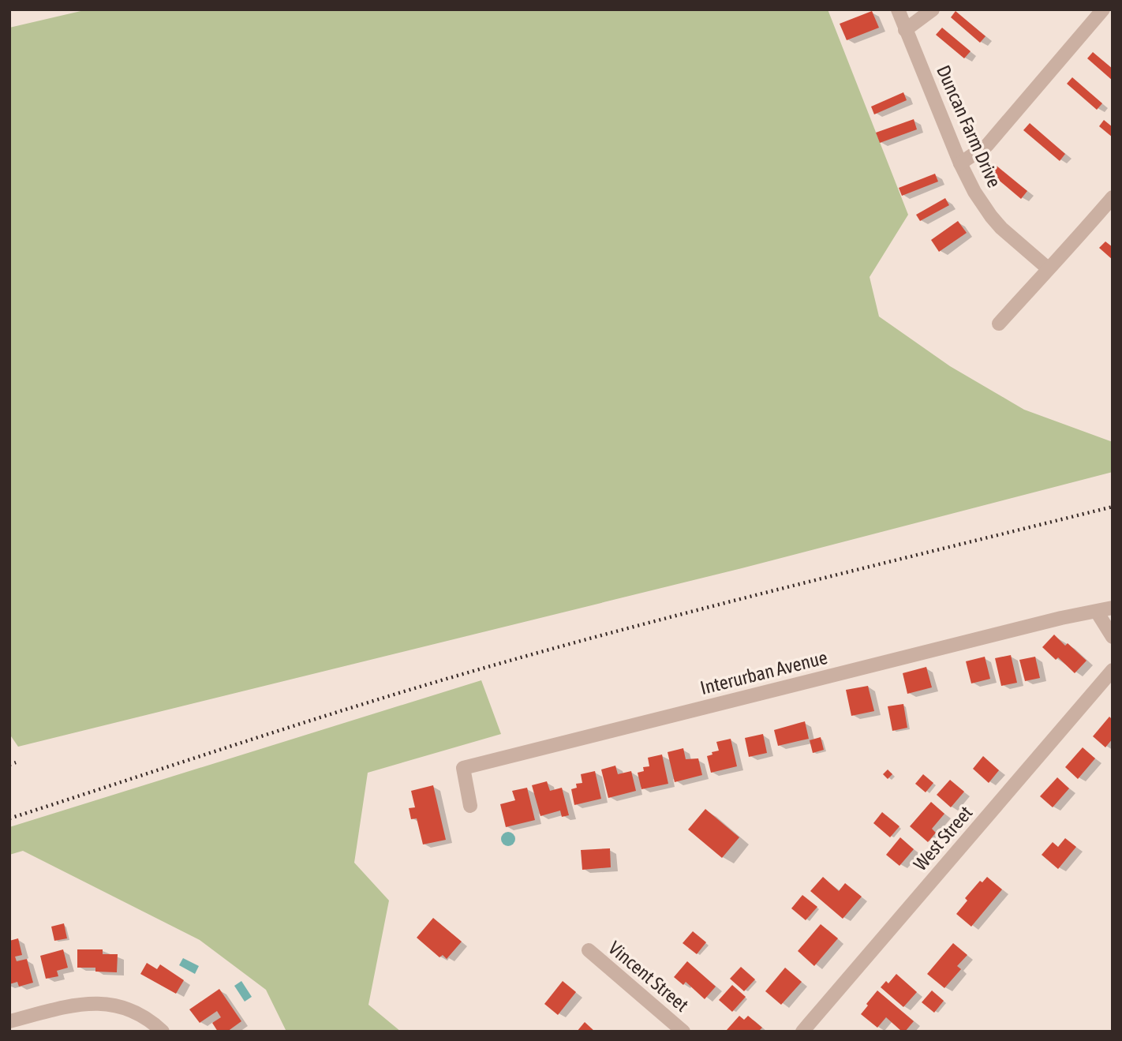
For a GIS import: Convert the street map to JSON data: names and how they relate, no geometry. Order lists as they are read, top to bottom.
{
  "streets": {
    "street": [
      "Duncan Farm Drive",
      "Interurban Avenue",
      "West Street",
      "Vincent Street"
    ]
  }
}
